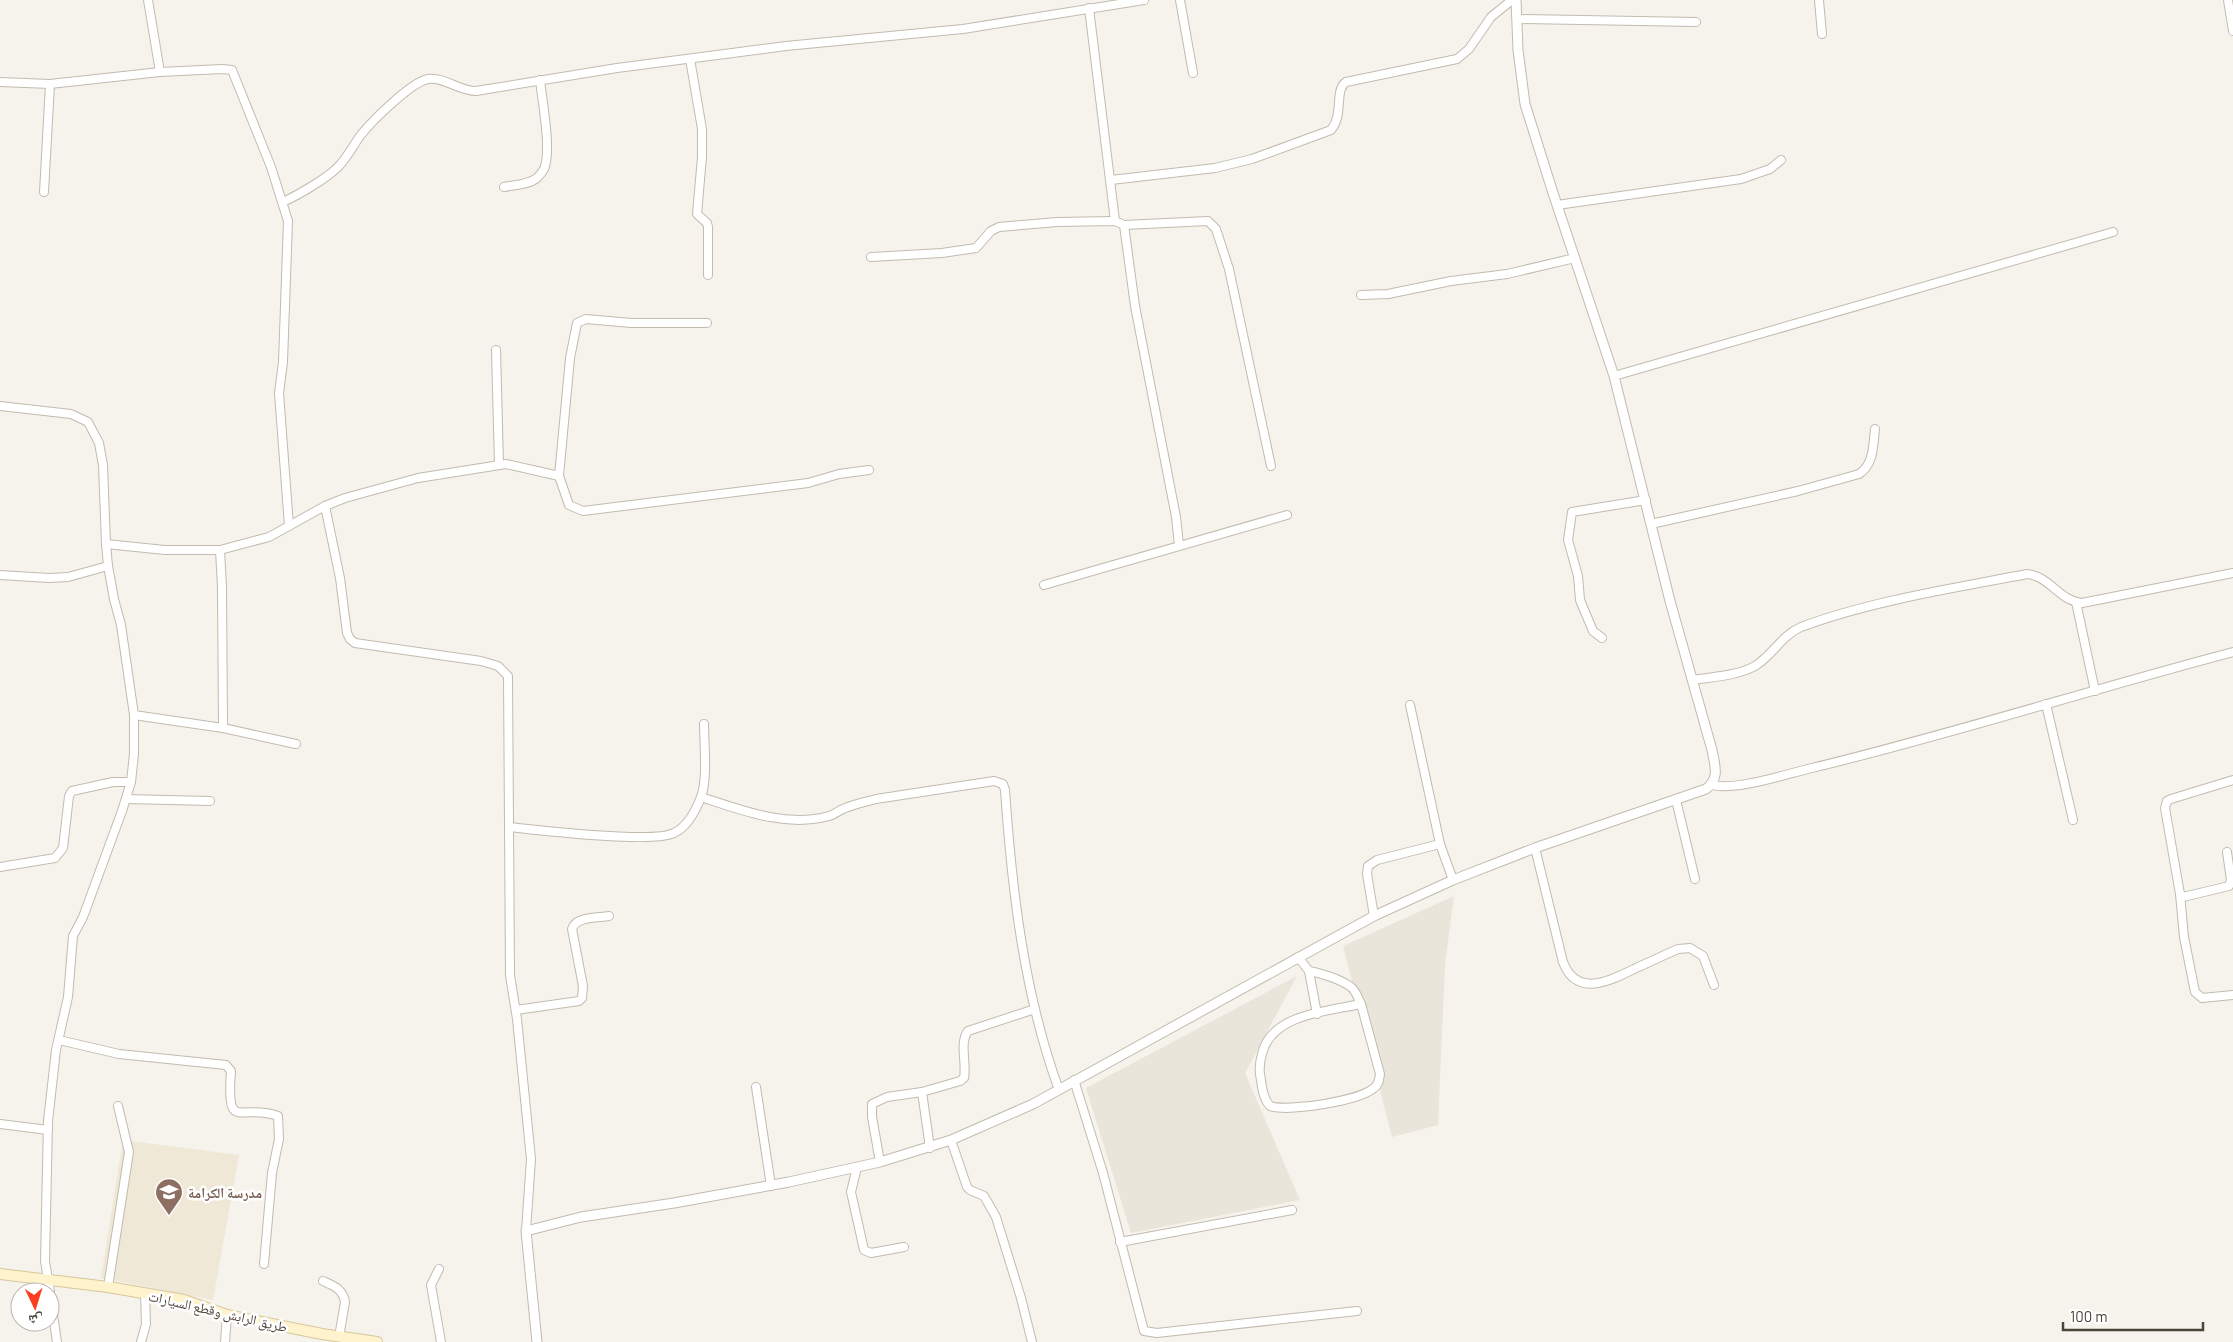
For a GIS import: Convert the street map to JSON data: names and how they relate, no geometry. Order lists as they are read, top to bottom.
{
  "streets": {
    "main road": ["طريق الرابش وقطع السيارات"]
  },
  "places": {
    "school or university": ["مدرسة الكرامة"]
  },
  "scale_bar": "100 m",
  "north": "bottom"
}
